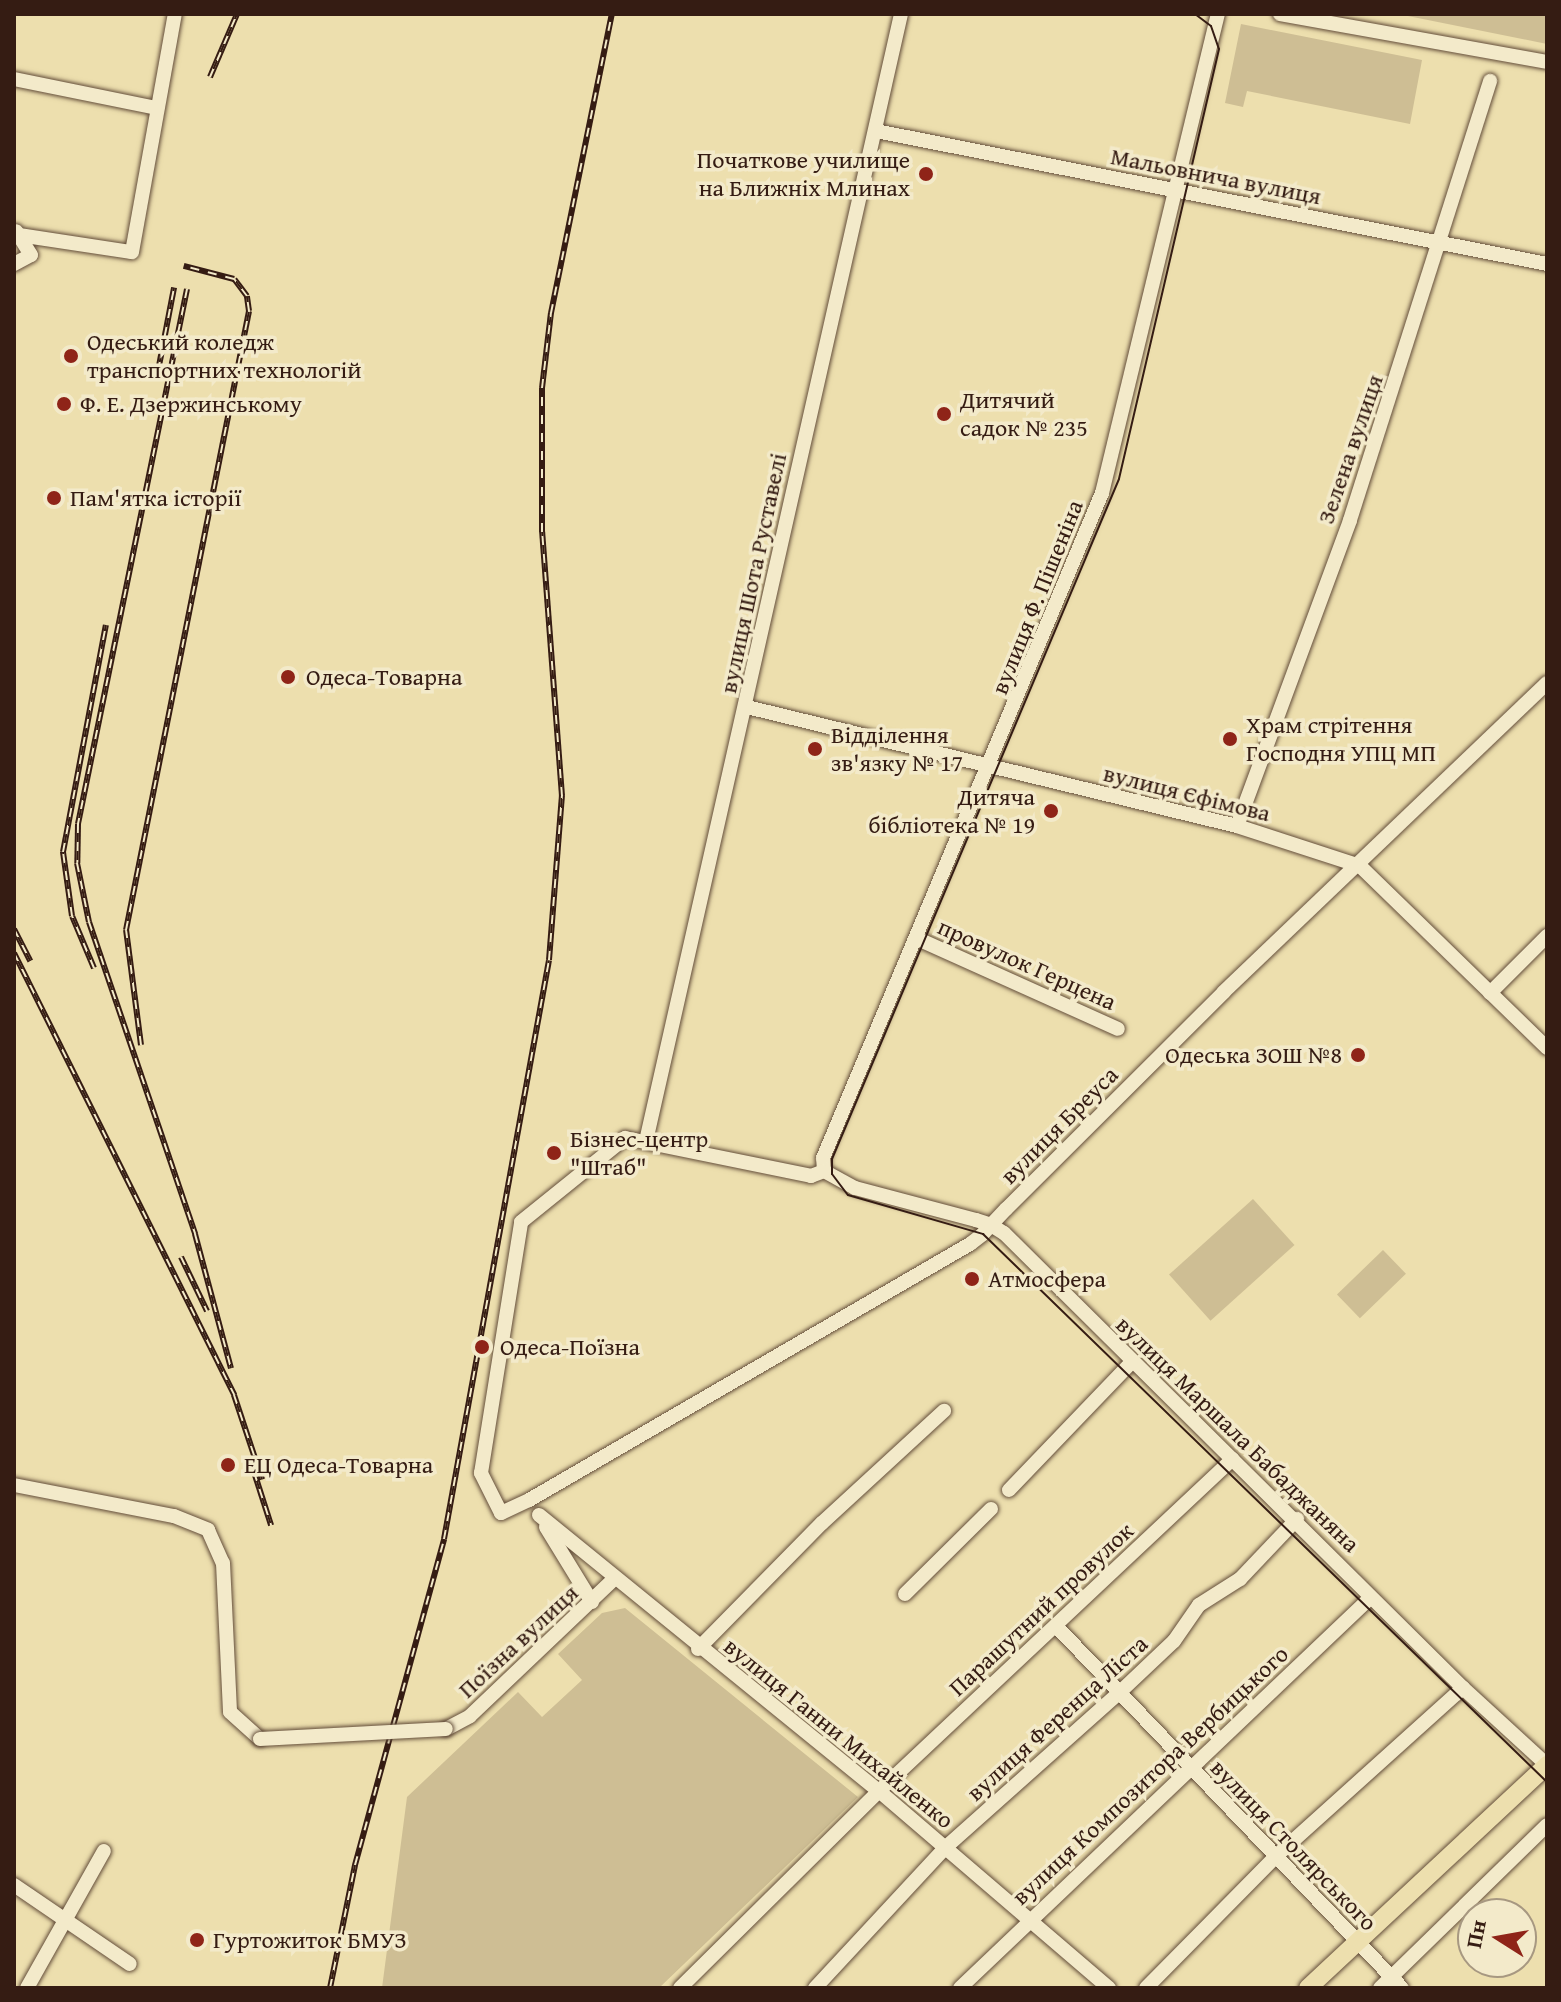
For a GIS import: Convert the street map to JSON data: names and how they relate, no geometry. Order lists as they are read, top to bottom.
{
  "streets": {
    "street": [
      "Мальовнича вулиця",
      "Зелена вулиця",
      "вулиця Шота Руставелі",
      "вулиця Ф. Пішеніна",
      "вулиця Єфімова",
      "провулок Герцена",
      "вулиця Бреуса",
      "вулиця Маршала Бабаджаняна",
      "Парашутний провулок",
      "Поїзна вулиця",
      "вулиця Ференца Ліста",
      "вулиця Ганни Михайленко",
      "вулиця Композитора Вербицького",
      "вулиця Столярського"
    ]
  },
  "crossings": [
    ["Мальовнича вулиця", "Зелена вулиця"],
    ["Мальовнича вулиця", "вулиця Шота Руставелі"],
    ["Мальовнича вулиця", "вулиця Ф. Пішеніна"],
    ["Зелена вулиця", "вулиця Єфімова"],
    ["вулиця Шота Руставелі", "вулиця Єфімова"],
    ["вулиця Шота Руставелі", "вулиця Маршала Бабаджаняна"],
    ["вулиця Ф. Пішеніна", "вулиця Єфімова"],
    ["вулиця Ф. Пішеніна", "провулок Герцена"],
    ["вулиця Ф. Пішеніна", "вулиця Маршала Бабаджаняна"],
    ["вулиця Єфімова", "вулиця Бреуса"],
    ["вулиця Бреуса", "вулиця Маршала Бабаджаняна"],
    ["вулиця Бреуса", "вулиця Ганни Михайленко"],
    ["вулиця Маршала Бабаджаняна", "Парашутний провулок"],
    ["вулиця Маршала Бабаджаняна", "вулиця Ференца Ліста"],
    ["вулиця Маршала Бабаджаняна", "вулиця Композитора Вербицького"],
    ["Парашутний провулок", "вулиця Ганни Михайленко"],
    ["Парашутний провулок", "вулиця Столярського"],
    ["Поїзна вулиця", "вулиця Ганни Михайленко"],
    ["вулиця Ференца Ліста", "вулиця Ганни Михайленко"],
    ["вулиця Ференца Ліста", "вулиця Столярського"],
    ["вулиця Ганни Михайленко", "вулиця Композитора Вербицького"],
    ["вулиця Композитора Вербицького", "вулиця Столярського"]
  ],
  "places": [
    "Початкове училище на Ближніх Млинах",
    "Одеський коледж транспортних технологій",
    "Ф. Е. Дзержинському",
    "Дитячий садок № 235",
    "Пам'ятка історії",
    "Одеса-Товарна",
    "Храм стрітення Господня УПЦ МП",
    "Відділення зв'язку № 17",
    "Дитяча бібліотека № 19",
    "Одеська ЗОШ №8",
    "Бізнес-центр \"Штаб\"",
    "Атмосфера",
    "Одеса-Поїзна",
    "ЕЦ Одеса-Товарна",
    "Гуртожиток БМУЗ"
  ],
  "north": "left"
}
